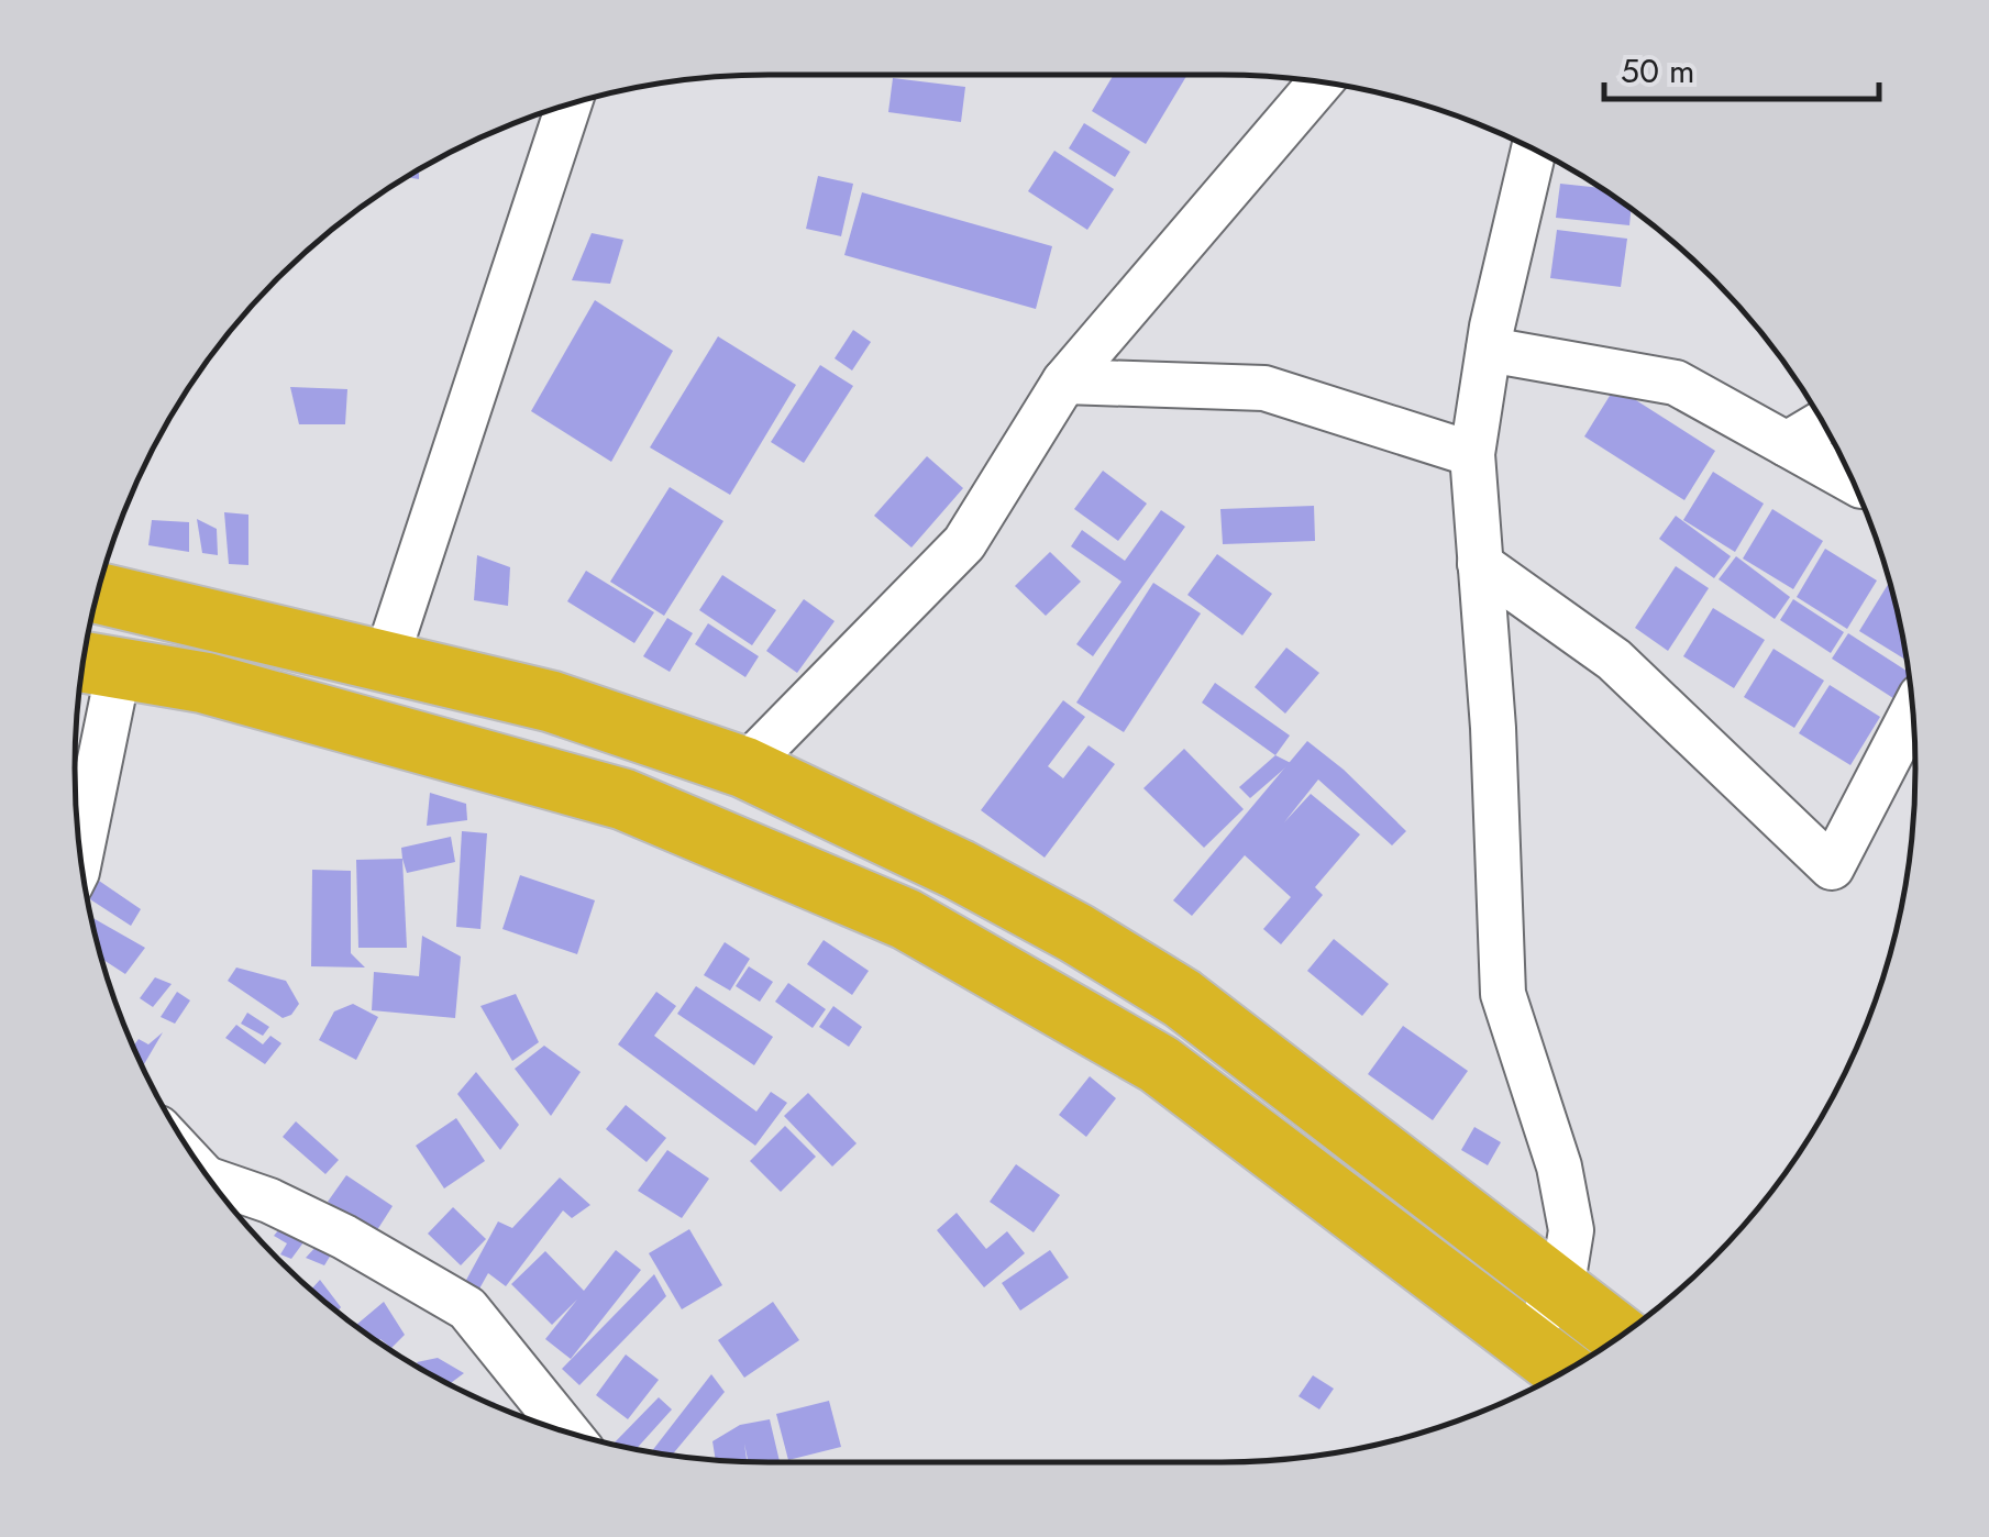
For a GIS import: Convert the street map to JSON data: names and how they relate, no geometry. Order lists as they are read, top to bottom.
{
  "scale_bar": "50 m"
}
